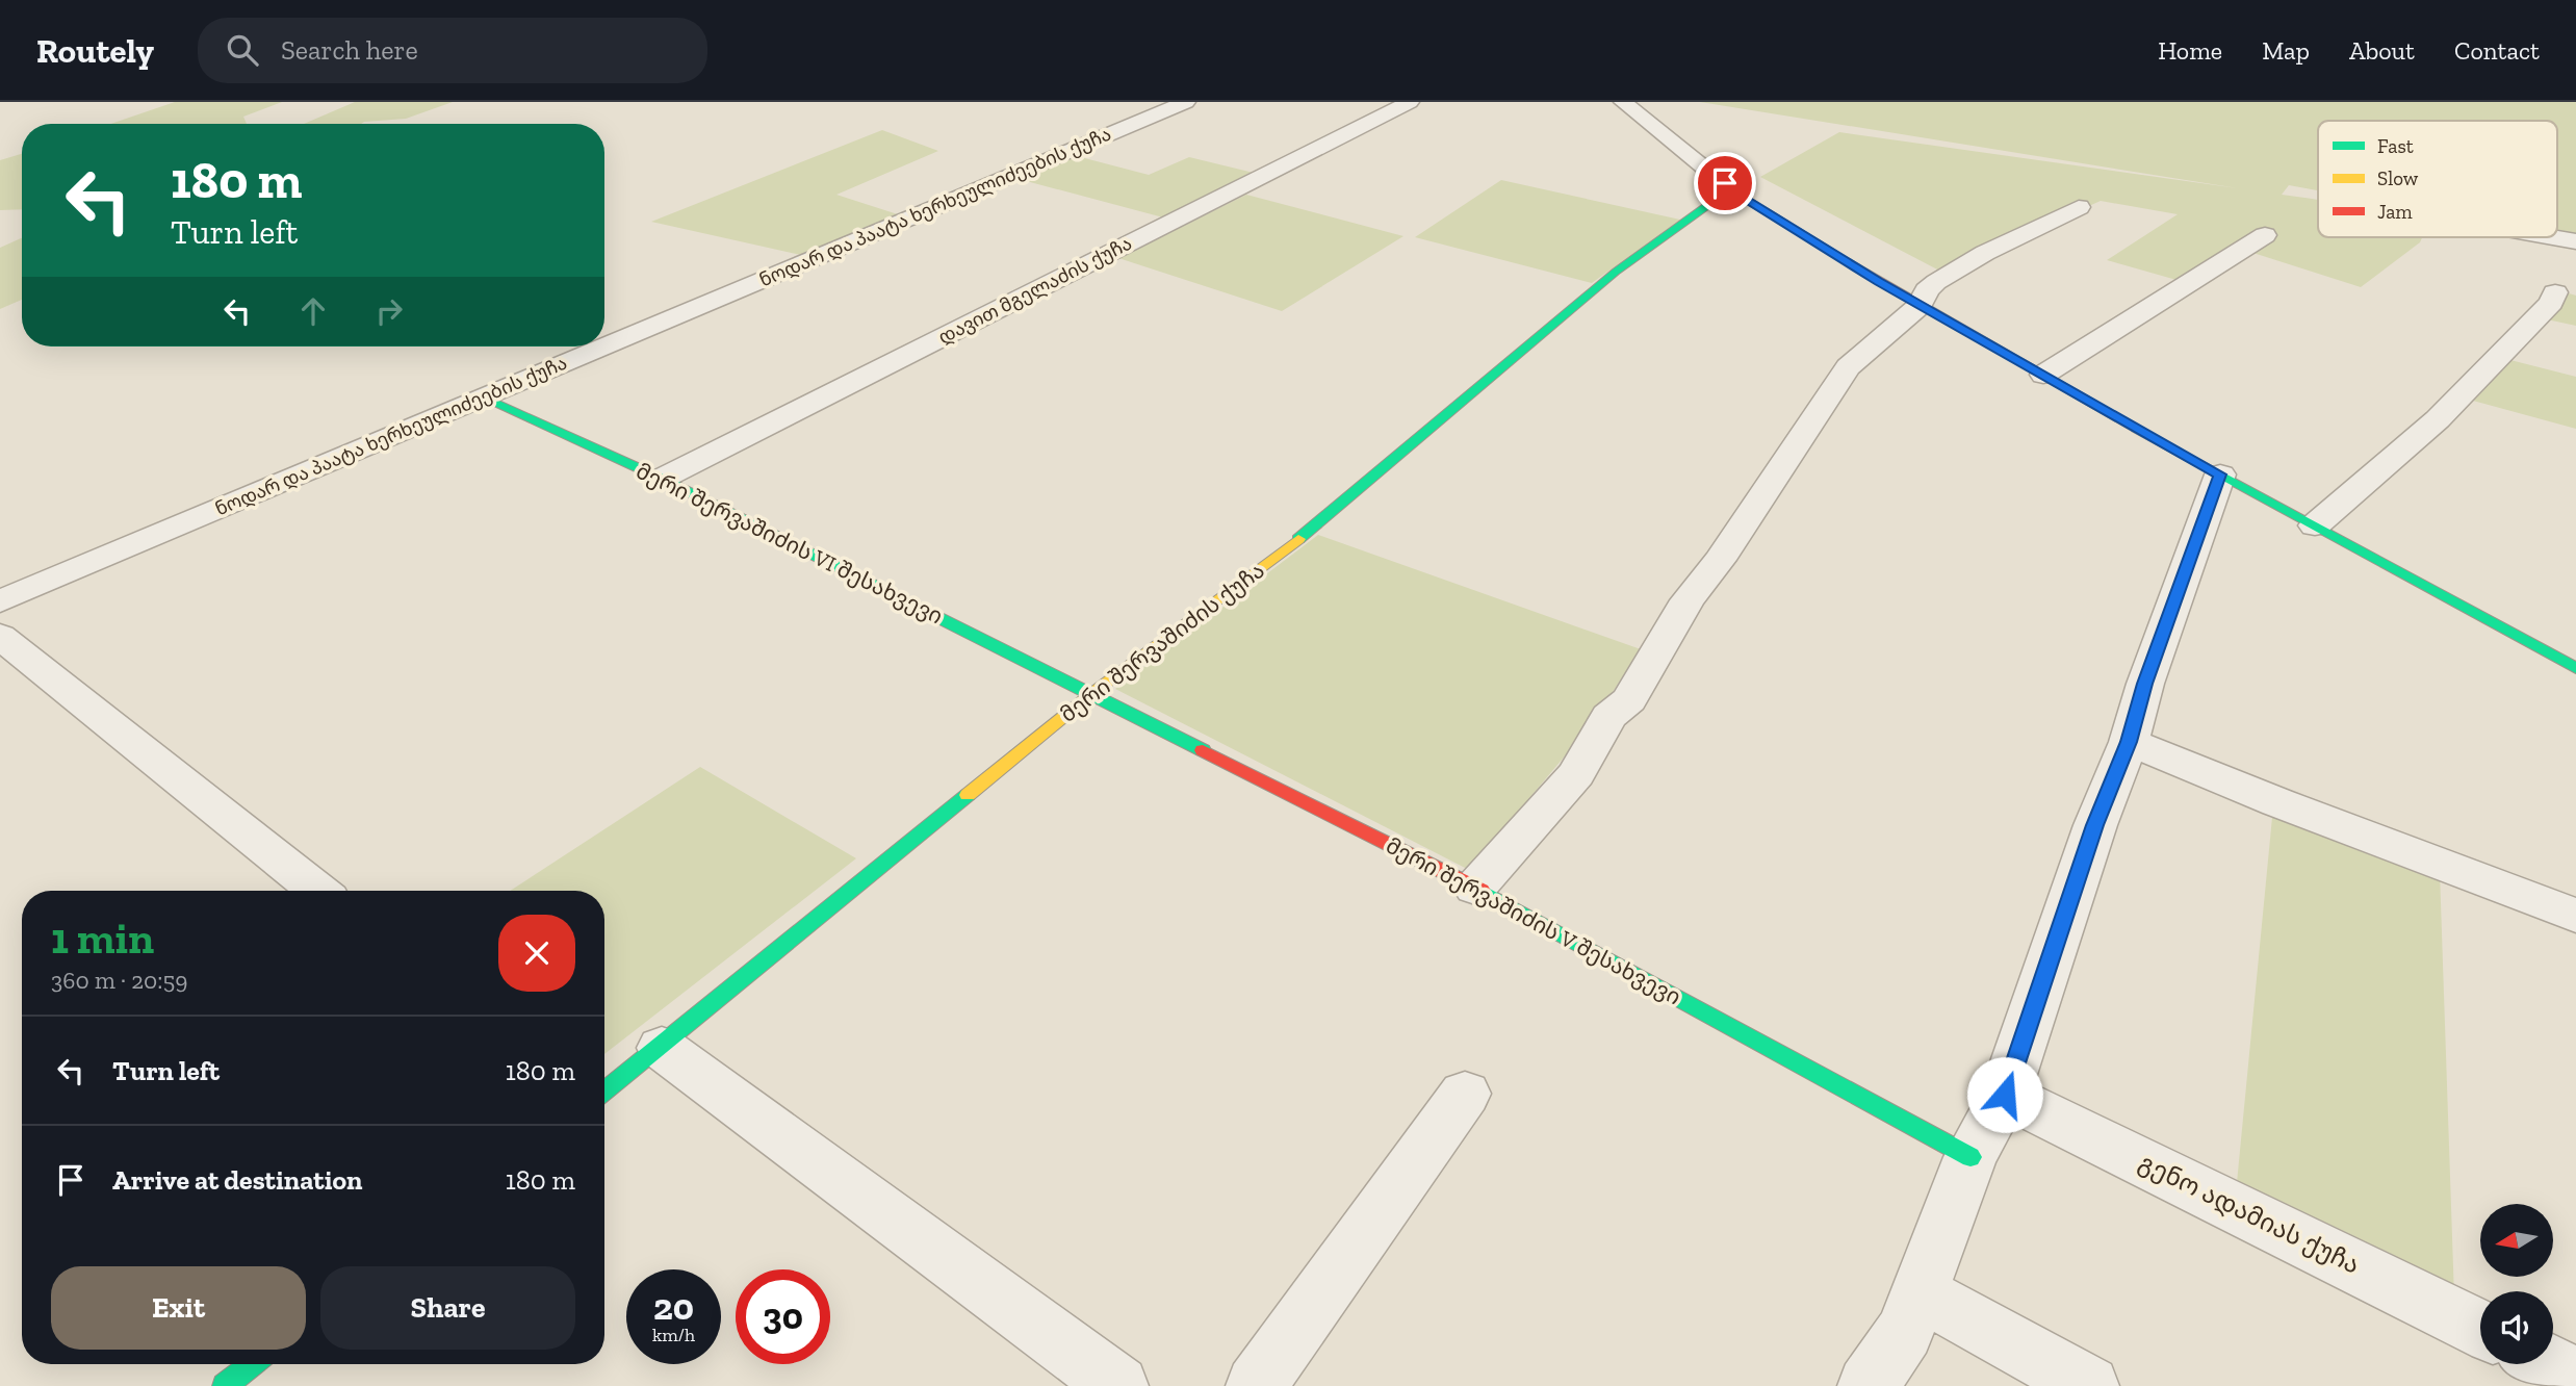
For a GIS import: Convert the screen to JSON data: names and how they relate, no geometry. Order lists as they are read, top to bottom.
{
  "streets": {
    "street": [
      "ნოდარ და პაატა ხერხეულიძეების ქუჩა",
      "დავით მგელაძის ქუჩა",
      "მერი შერვაშიძის VI შესახვევი",
      "მერი შერვაშიძის ქუჩა",
      "მერი შერვაშიძის V შესახვევი",
      "გენო ადამიას ქუჩა"
    ]
  },
  "crossings": [
    ["ნოდარ და პაატა ხერხეულიძეების ქუჩა", "მერი შერვაშიძის VI შესახვევი"],
    ["დავით მგელაძის ქუჩა", "მერი შერვაშიძის VI შესახვევი"],
    ["მერი შერვაშიძის VI შესახვევი", "მერი შერვაშიძის ქუჩა"],
    ["მერი შერვაშიძის VI შესახვევი", "მერი შერვაშიძის V შესახვევი"],
    ["მერი შერვაშიძის ქუჩა", "მერი შერვაშიძის V შესახვევი"]
  ],
  "legend": ["Fast", "Slow", "Jam"],
  "north": "left",
  "page": {
    "header": "Routely",
    "search": "Search here",
    "nav": [
      "Home",
      "Map",
      "About",
      "Contact"
    ],
    "turn": ["180 m", "Turn left"],
    "heading": ["1 min", "360 m · 20:59"],
    "list": [
      {
        "name": "Turn left",
        "value": "180 m"
      },
      {
        "name": "Arrive at destination",
        "value": "180 m"
      }
    ],
    "buttons": ["Exit", "Share"],
    "speed": "20 km/h",
    "limit": "30"
  }
}
